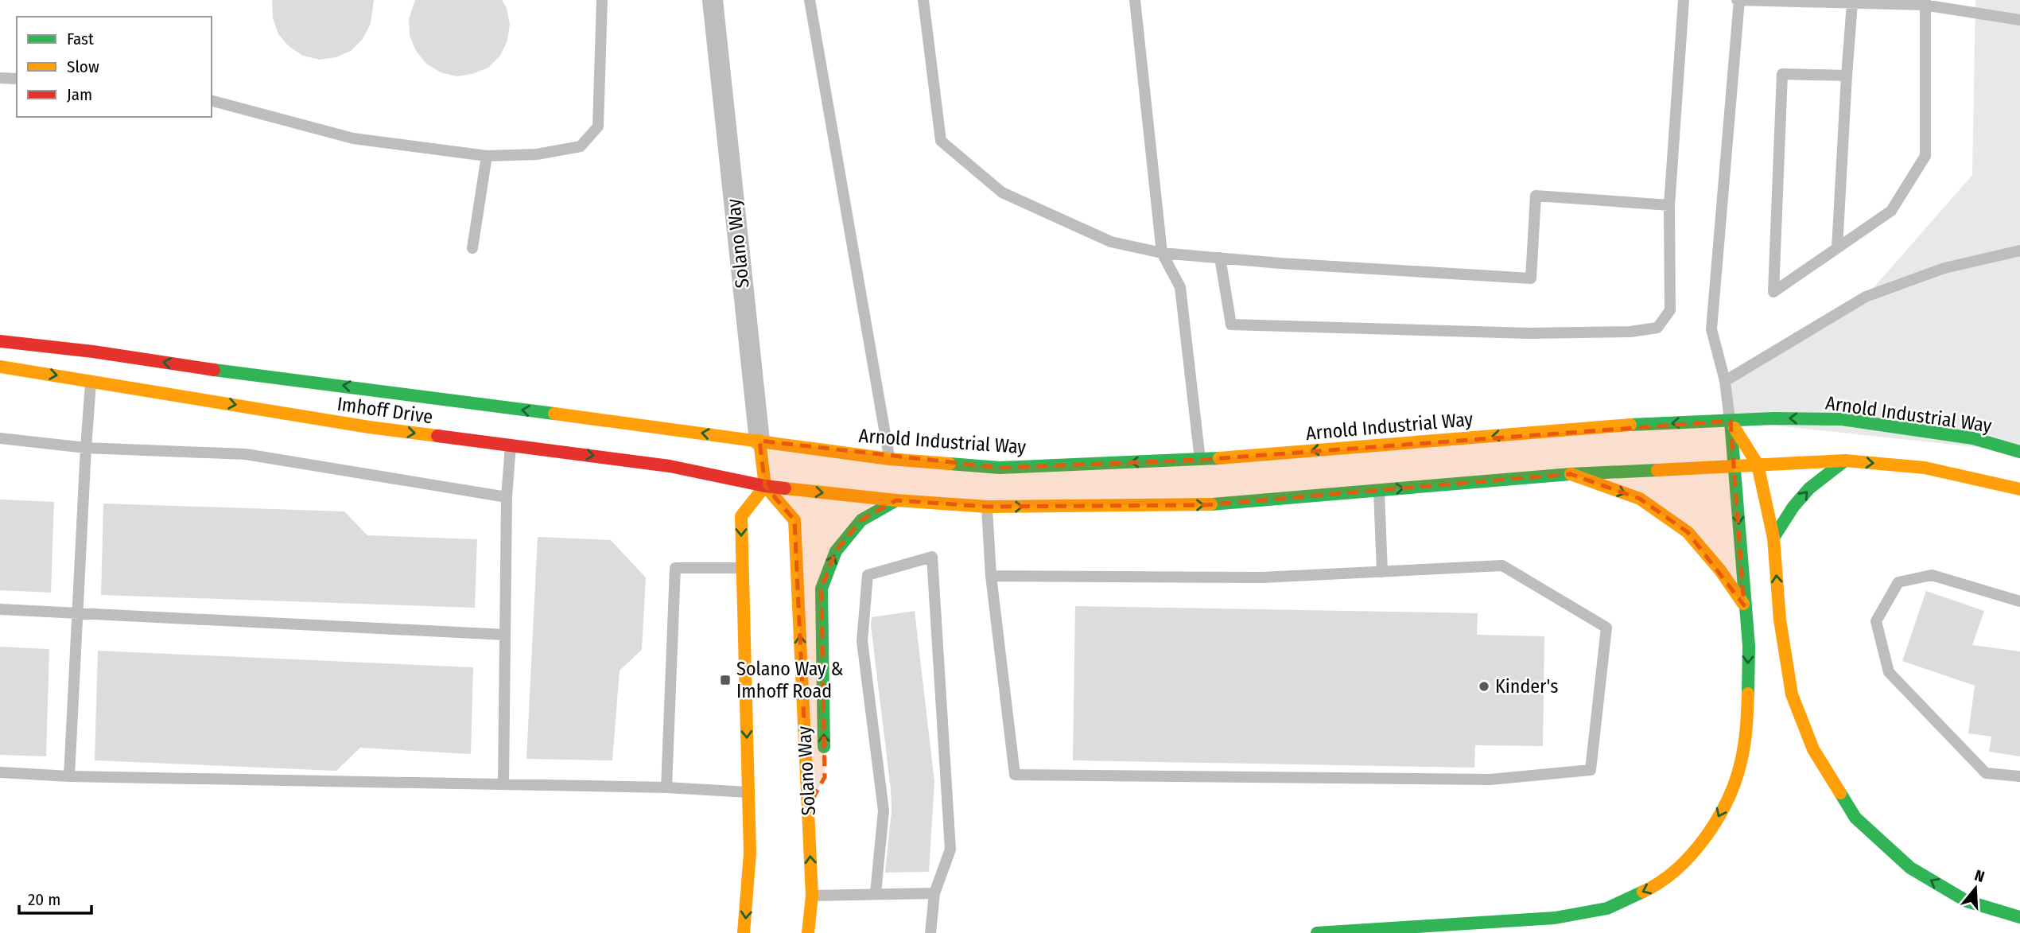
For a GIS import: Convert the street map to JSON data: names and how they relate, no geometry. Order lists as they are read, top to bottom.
{
  "streets": {
    "main road": ["Solano Way", "Imhoff Drive", "Arnold Industrial Way"]
  },
  "crossings": [
    ["Solano Way", "Imhoff Drive"],
    ["Solano Way", "Arnold Industrial Way"],
    ["Imhoff Drive", "Arnold Industrial Way"]
  ],
  "one_way": ["Solano Way"],
  "places": {
    "transit": ["Solano Way & Imhoff Road"],
    "other": ["Kinder's"]
  },
  "legend": ["Fast", "Slow", "Jam"],
  "scale_bar": "20 m",
  "north": "top"
}
